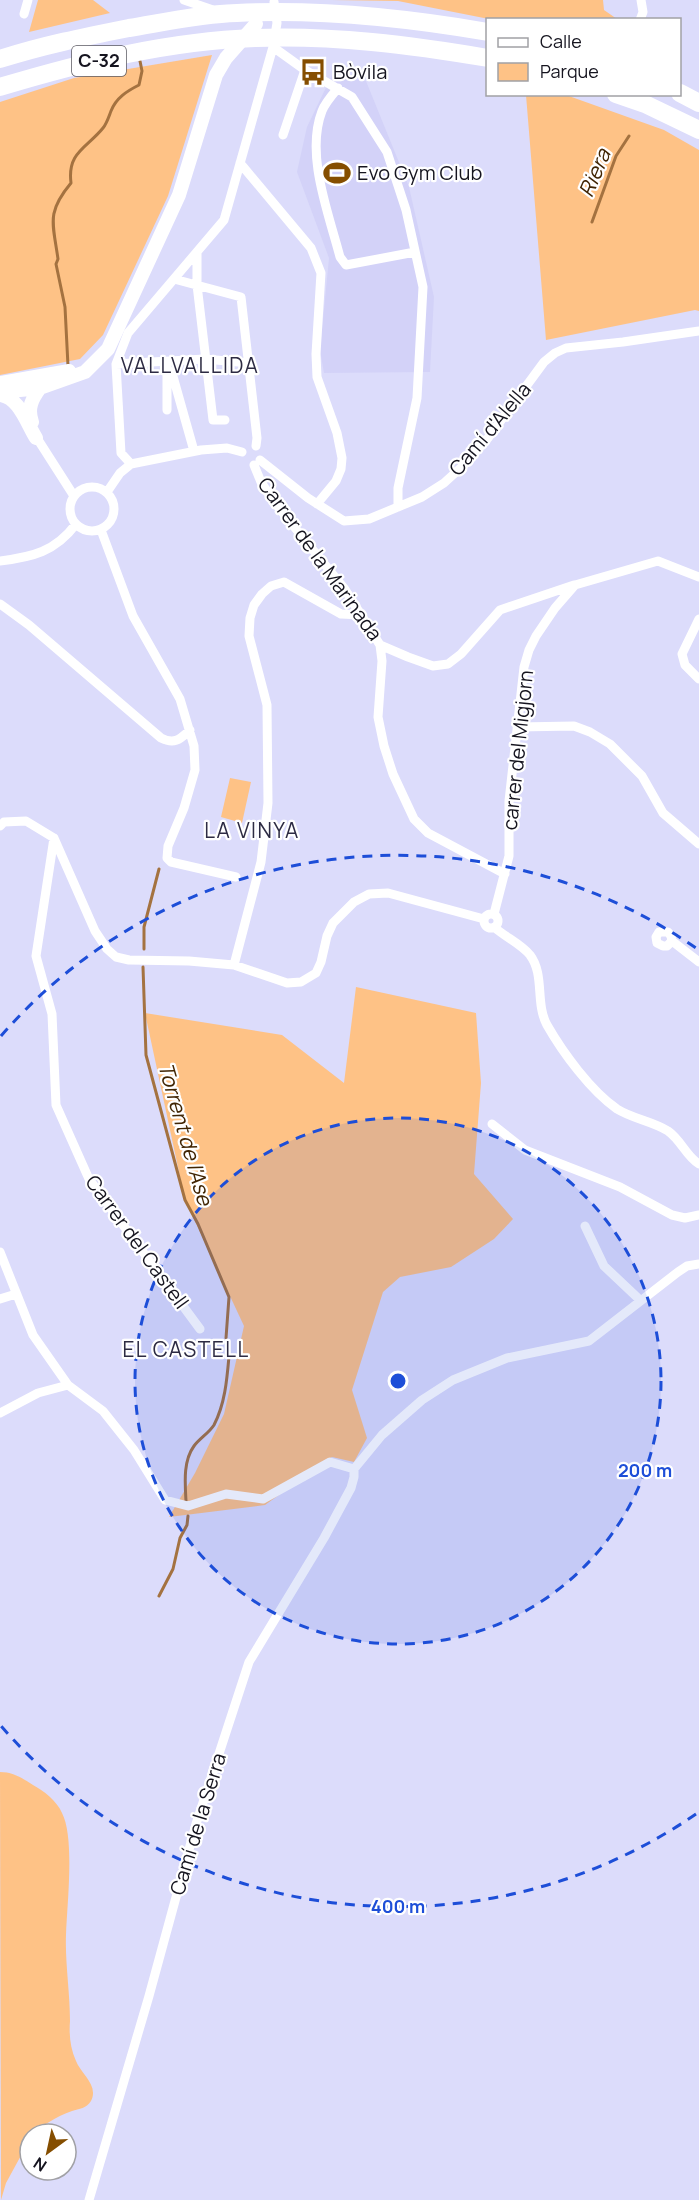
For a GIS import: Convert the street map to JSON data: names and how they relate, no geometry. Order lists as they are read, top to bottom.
{
  "streets": {
    "highway": ["C-32"],
    "street": [
      "Camí d'Alella",
      "Carrer de la Marinada",
      "carrer del Migjorn",
      "Carrer del Castell",
      "Camí de la Serra"
    ]
  },
  "crossings": [
    ["Camí d'Alella", "Carrer de la Marinada"],
    ["Carrer de la Marinada", "carrer del Migjorn"]
  ],
  "districts": ["VALLVALLIDA", "LA VINYA", "EL CASTELL"],
  "water": ["Riera", "Torrent de l'Ase"],
  "places": {
    "bus stop": ["Bòvila"],
    "sports": ["Evo Gym Club"]
  },
  "legend": ["Calle", "Parque"],
  "north": "bottom left",
  "rings": ["200 m", "400 m"]
}
